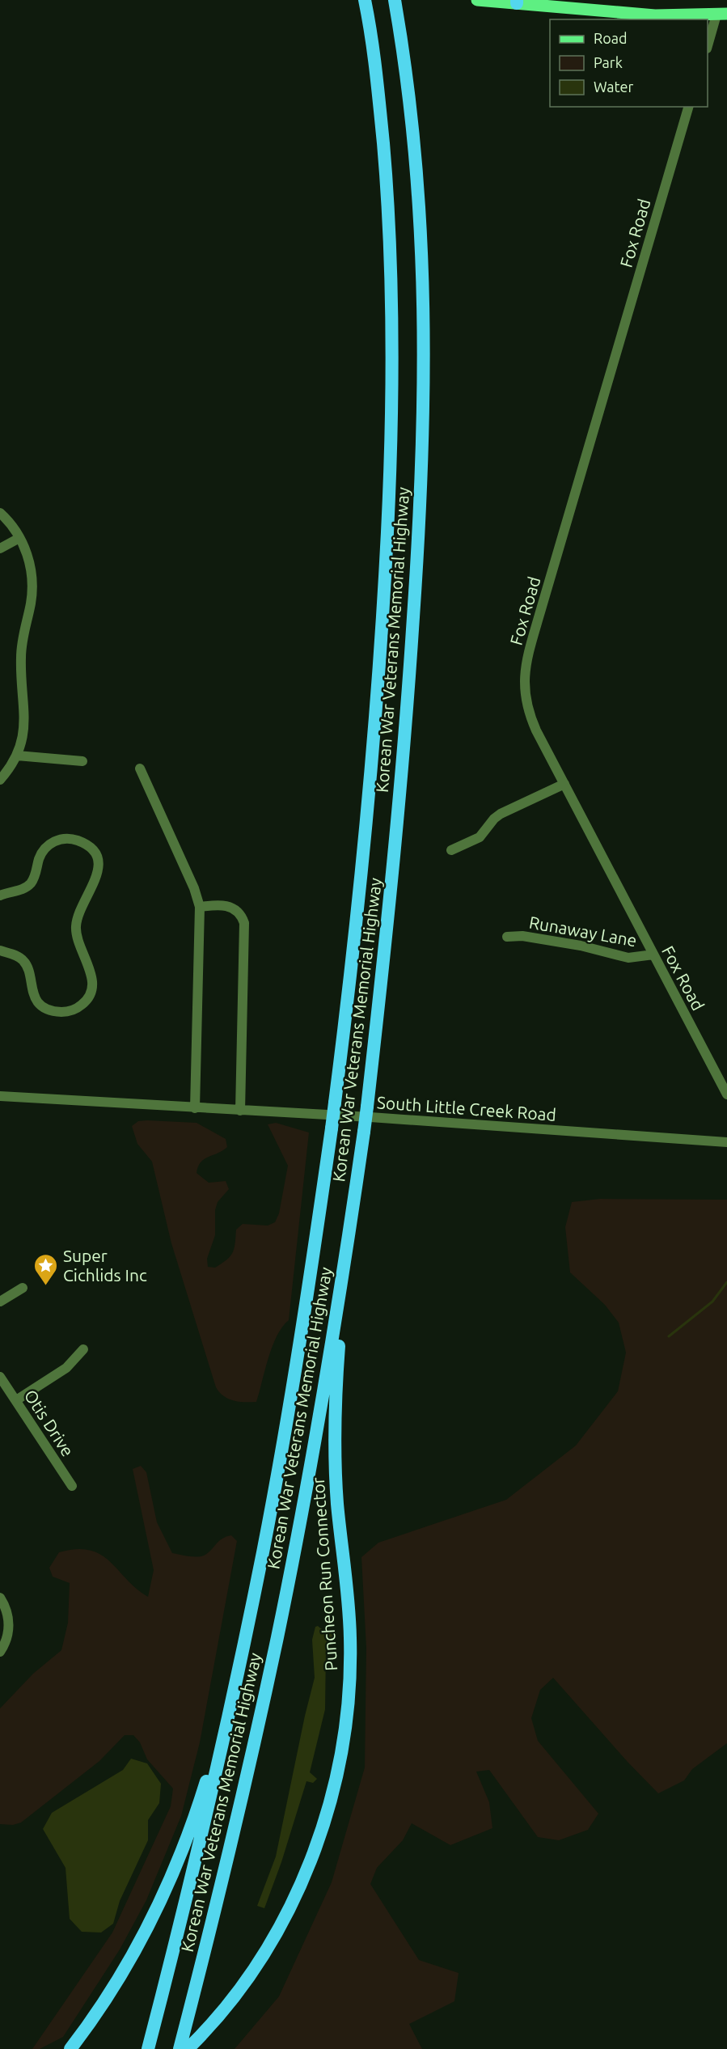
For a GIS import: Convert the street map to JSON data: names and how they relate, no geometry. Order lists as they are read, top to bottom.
{
  "streets": {
    "highway": ["Korean War Veterans Memorial Highway", "Puncheon Run Connector"],
    "street": [
      "Fox Road",
      "Runaway Lane",
      "South Little Creek Road",
      "Otis Drive"
    ]
  },
  "crossings": [
    ["Fox Road", "Runaway Lane"],
    ["Korean War Veterans Memorial Highway", "Puncheon Run Connector"]
  ],
  "places": {
    "place": ["Super Cichlids Inc"]
  },
  "legend": ["Road", "Park", "Water"]
}
